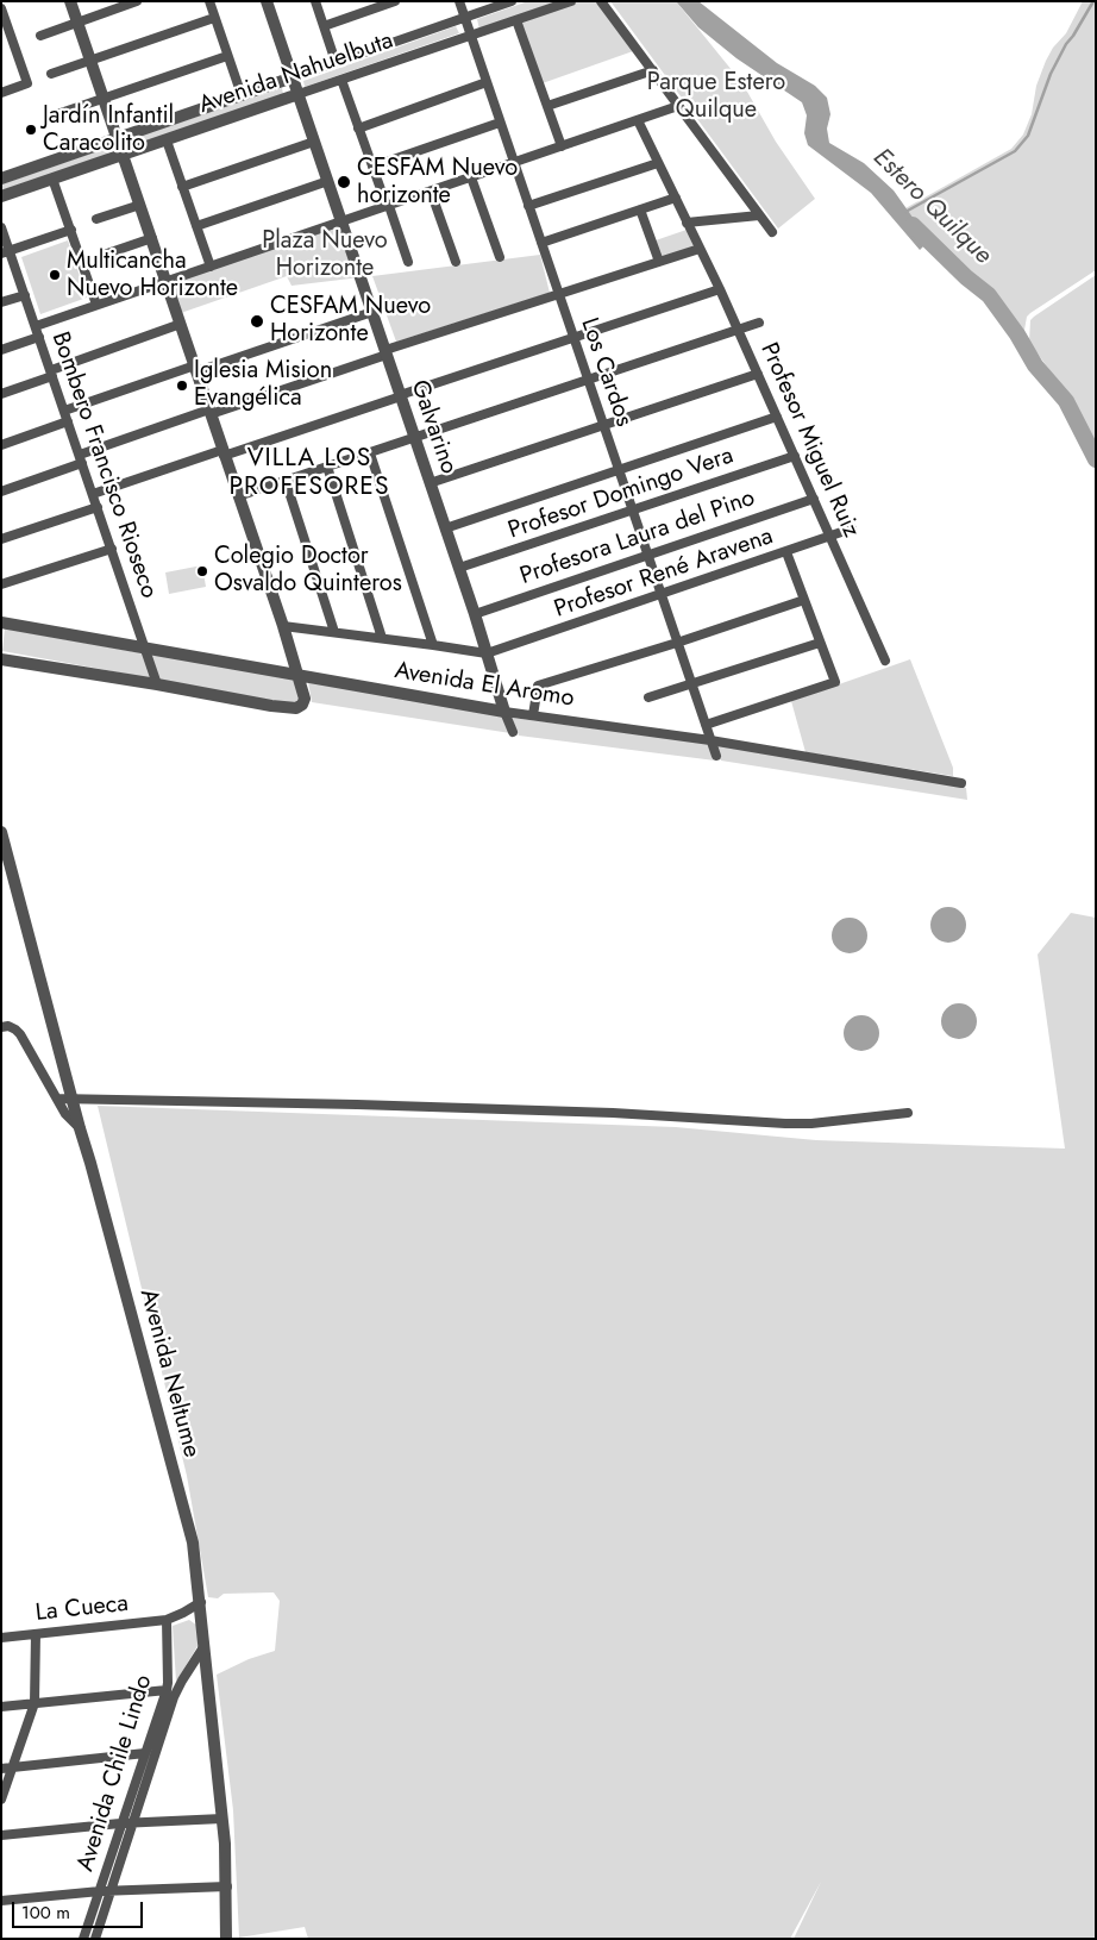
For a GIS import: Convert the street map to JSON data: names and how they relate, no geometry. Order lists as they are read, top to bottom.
{
  "streets": {
    "street": [
      "Avenida Nahuelbuta",
      "Los Cardos",
      "Galvarino",
      "Profesor Miguel Ruiz",
      "Bombero Francisco Rioseco",
      "Profesor Domingo Vera",
      "Profesora Laura del Pino",
      "Profesor René Aravena",
      "Avenida El Aromo",
      "Avenida Neltume",
      "La Cueca",
      "Avenida Chile Lindo"
    ]
  },
  "crossings": [
    ["Avenida Nahuelbuta", "Los Cardos"],
    ["Avenida Nahuelbuta", "Galvarino"],
    ["Los Cardos", "Profesor Domingo Vera"],
    ["Los Cardos", "Profesora Laura del Pino"],
    ["Los Cardos", "Profesor René Aravena"],
    ["Los Cardos", "Avenida El Aromo"],
    ["Galvarino", "Profesor Domingo Vera"],
    ["Galvarino", "Profesora Laura del Pino"],
    ["Galvarino", "Profesor René Aravena"],
    ["Galvarino", "Avenida El Aromo"],
    ["Profesor Miguel Ruiz", "Profesor Domingo Vera"],
    ["Profesor Miguel Ruiz", "Profesora Laura del Pino"],
    ["Profesor Miguel Ruiz", "Profesor René Aravena"],
    ["Bombero Francisco Rioseco", "Avenida El Aromo"],
    ["Avenida Neltume", "Avenida Chile Lindo"],
    ["La Cueca", "Avenida Chile Lindo"]
  ],
  "districts": ["VILLA LOS PROFESORES"],
  "water": ["Estero Quilque"],
  "parks": ["Parque Estero Quilque", "Plaza Nuevo Horizonte"],
  "places": [
    "Jardín Infantil Caracolito",
    "CESFAM Nuevo horizonte",
    "Multicancha Nuevo Horizonte",
    "CESFAM Nuevo Horizonte",
    "Iglesia Mision Evangélica",
    "Colegio Doctor Osvaldo Quinteros"
  ],
  "scale_bar": "100 m"
}
